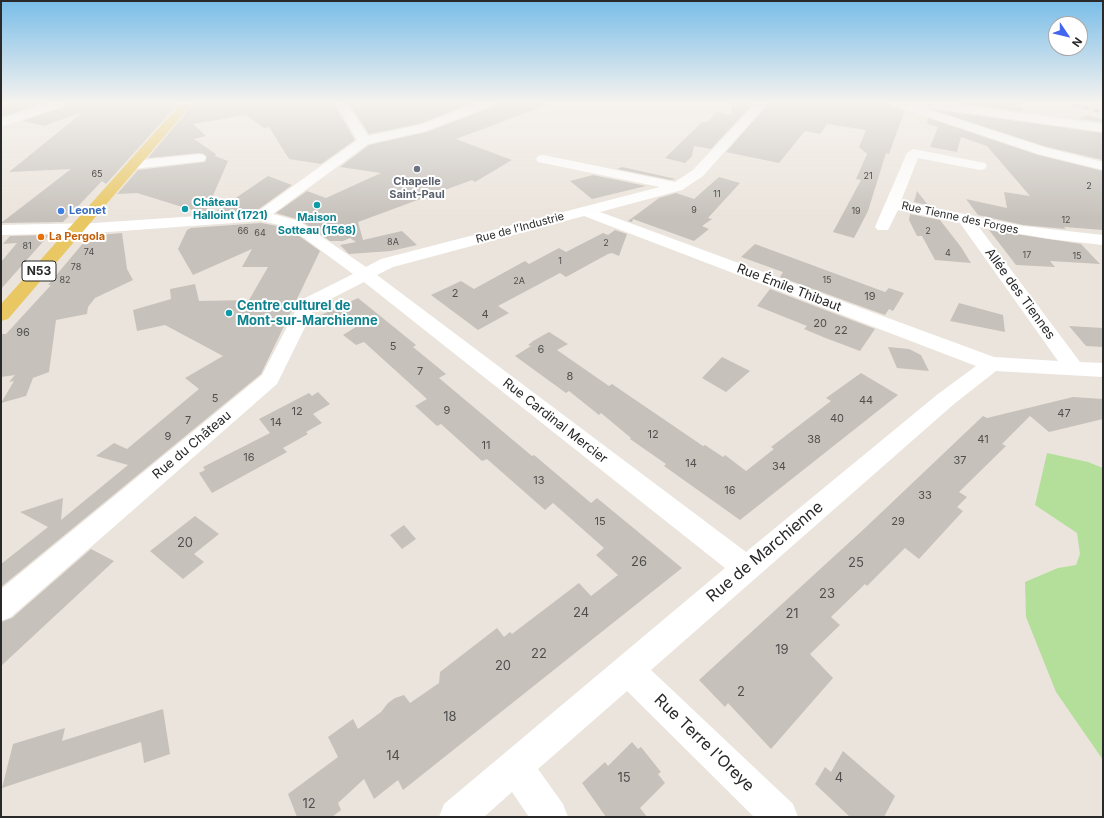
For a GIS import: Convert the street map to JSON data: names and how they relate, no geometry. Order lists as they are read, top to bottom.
{
  "streets": {
    "main road": ["N53"],
    "street": [
      "Rue Tienne des Forges",
      "Rue de l'Industrie",
      "Rue Émile Thibaut",
      "Allée des Tiennes",
      "Rue Cardinal Mercier",
      "Rue du Château",
      "Rue de Marchienne",
      "Rue Terre l'Oreye"
    ]
  },
  "crossings": [
    ["Rue Tienne des Forges", "Allée des Tiennes"],
    ["Rue de l'Industrie", "Rue Émile Thibaut"],
    ["Rue de l'Industrie", "Rue Cardinal Mercier"],
    ["Rue de l'Industrie", "Rue du Château"],
    ["Rue Émile Thibaut", "Rue de Marchienne"],
    ["Rue Cardinal Mercier", "Rue du Château"],
    ["Rue Cardinal Mercier", "Rue de Marchienne"],
    ["Rue de Marchienne", "Rue Terre l'Oreye"]
  ],
  "places": [
    "Chapelle Saint-Paul",
    "Maison Sotteau (1568)",
    "Château Halloint (1721)",
    "Leonet",
    "La Pergola",
    "Centre culturel de Mont-sur-Marchienne"
  ],
  "house_numbers": [
    "65",
    "21",
    "2",
    "11",
    "9",
    "19",
    "12",
    "66",
    "2",
    "64",
    "8A",
    "2",
    "81",
    "74",
    "4",
    "17",
    "15",
    "1",
    "78",
    "82",
    "15",
    "2A",
    "2",
    "19",
    "4",
    "20",
    "22",
    "96",
    "5",
    "6",
    "7",
    "8",
    "5",
    "44",
    "9",
    "12",
    "47",
    "40",
    "7",
    "14",
    "12",
    "9",
    "38",
    "41",
    "11",
    "16",
    "37",
    "14",
    "34",
    "13",
    "16",
    "33",
    "15",
    "29",
    "20",
    "26",
    "25",
    "23",
    "24",
    "21",
    "19",
    "22",
    "20",
    "2",
    "18",
    "14",
    "15",
    "4",
    "12"
  ],
  "north": "bottom right"
}
